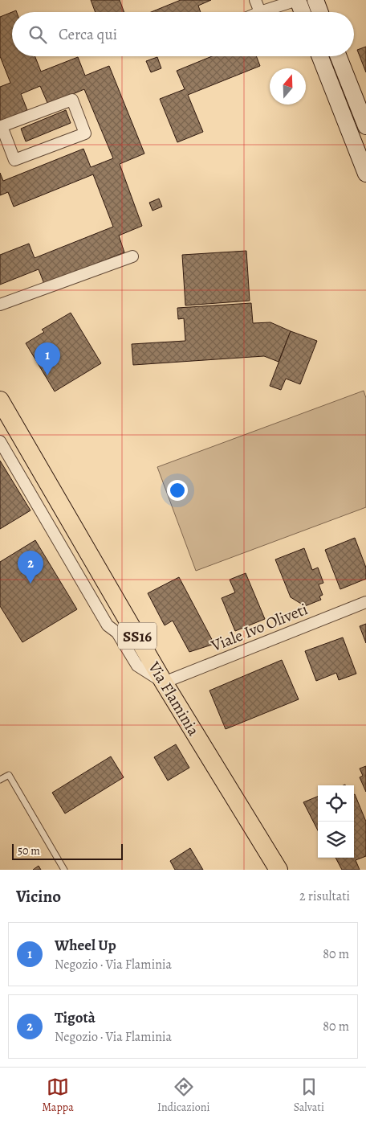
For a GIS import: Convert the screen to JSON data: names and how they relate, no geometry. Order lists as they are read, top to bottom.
{
  "streets": {
    "main road": ["SS16", "Via Flaminia"],
    "street": ["Viale Ivo Oliveti"]
  },
  "crossings": [
    ["Viale Ivo Oliveti", "Via Flaminia"]
  ],
  "scale_bar": "50 m",
  "north": "top",
  "page": {
    "search": "Cerca qui",
    "pins": ["1", "2"],
    "scale": "50 m",
    "heading": ["Vicino", "2 risultati"],
    "list": [
      {
        "mark": "1",
        "name": "Wheel Up",
        "note": "Negozio · Via Flaminia",
        "value": "80 m"
      },
      {
        "mark": "2",
        "name": "Tigotà",
        "note": "Negozio · Via Flaminia",
        "value": "80 m"
      }
    ],
    "nav": ["Mappa", "Indicazioni", "Salvati"]
  }
}
